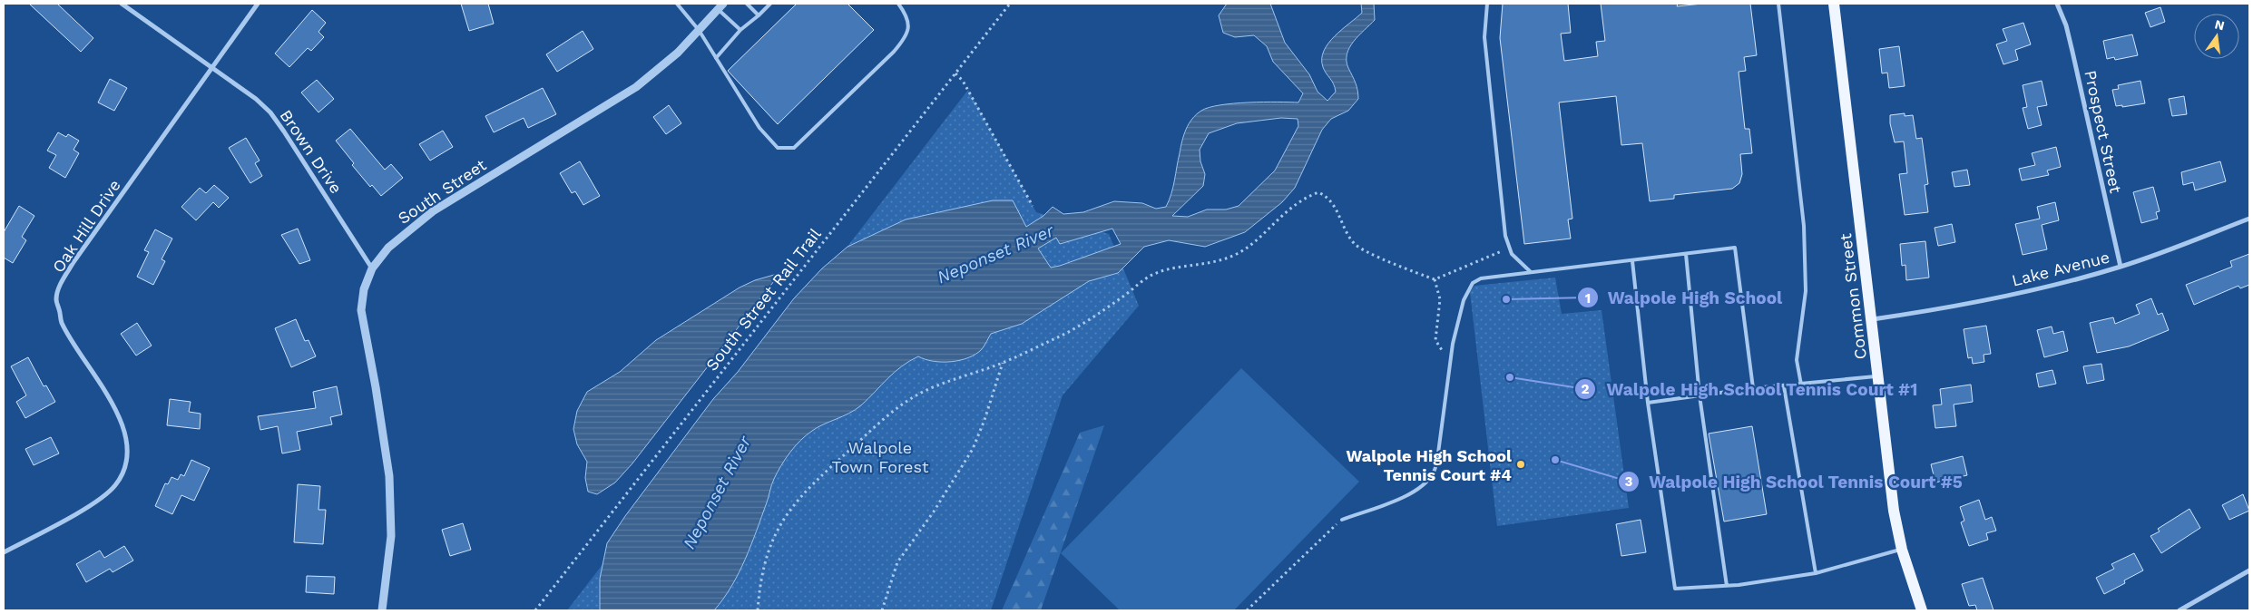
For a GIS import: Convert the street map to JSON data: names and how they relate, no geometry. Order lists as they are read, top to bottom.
{
  "streets": {
    "main road": ["Common Street"],
    "street": [
      "Prospect Street",
      "Brown Drive",
      "South Street",
      "Oak Hill Drive",
      "Lake Avenue"
    ],
    "path": ["South Street Rail Trail"]
  },
  "crossings": [
    ["Prospect Street", "Lake Avenue"],
    ["Brown Drive", "South Street"],
    ["Brown Drive", "Oak Hill Drive"],
    ["Lake Avenue", "Common Street"]
  ],
  "water": ["Neponset River"],
  "parks": ["Walpole Town Forest"],
  "places": [
    "Walpole High School",
    "Walpole High School Tennis Court #1",
    "Walpole High School Tennis Court #5",
    "Walpole High School Tennis Court #4"
  ],
  "north": "top"
}
